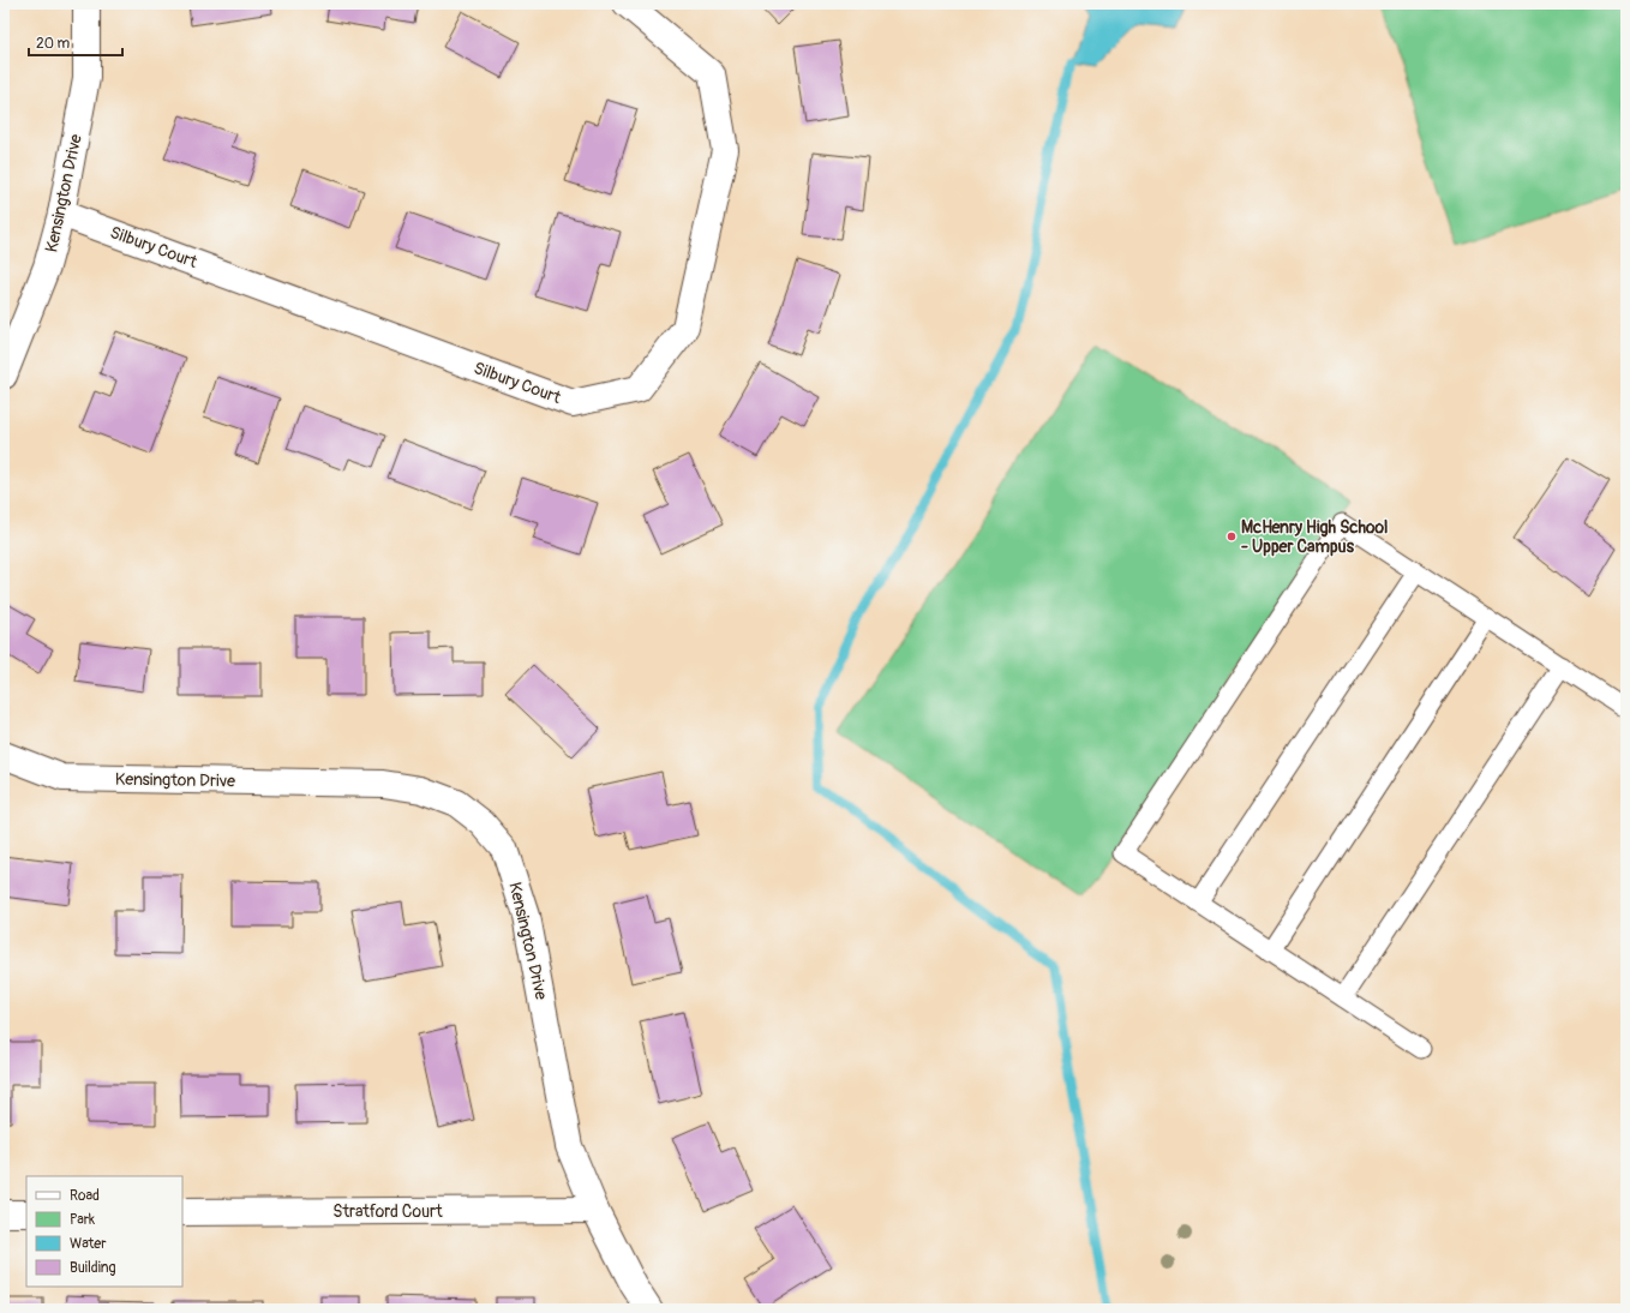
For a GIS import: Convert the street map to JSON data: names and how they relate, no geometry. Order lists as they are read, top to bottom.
{
  "streets": {
    "street": ["Kensington Drive", "Silbury Court", "Stratford Court"]
  },
  "crossings": [
    ["Kensington Drive", "Silbury Court"],
    ["Kensington Drive", "Stratford Court"]
  ],
  "places": ["McHenry High School - Upper Campus"],
  "legend": [
    "Road",
    "Park",
    "Water",
    "Building"
  ],
  "scale_bar": "20 m"
}
